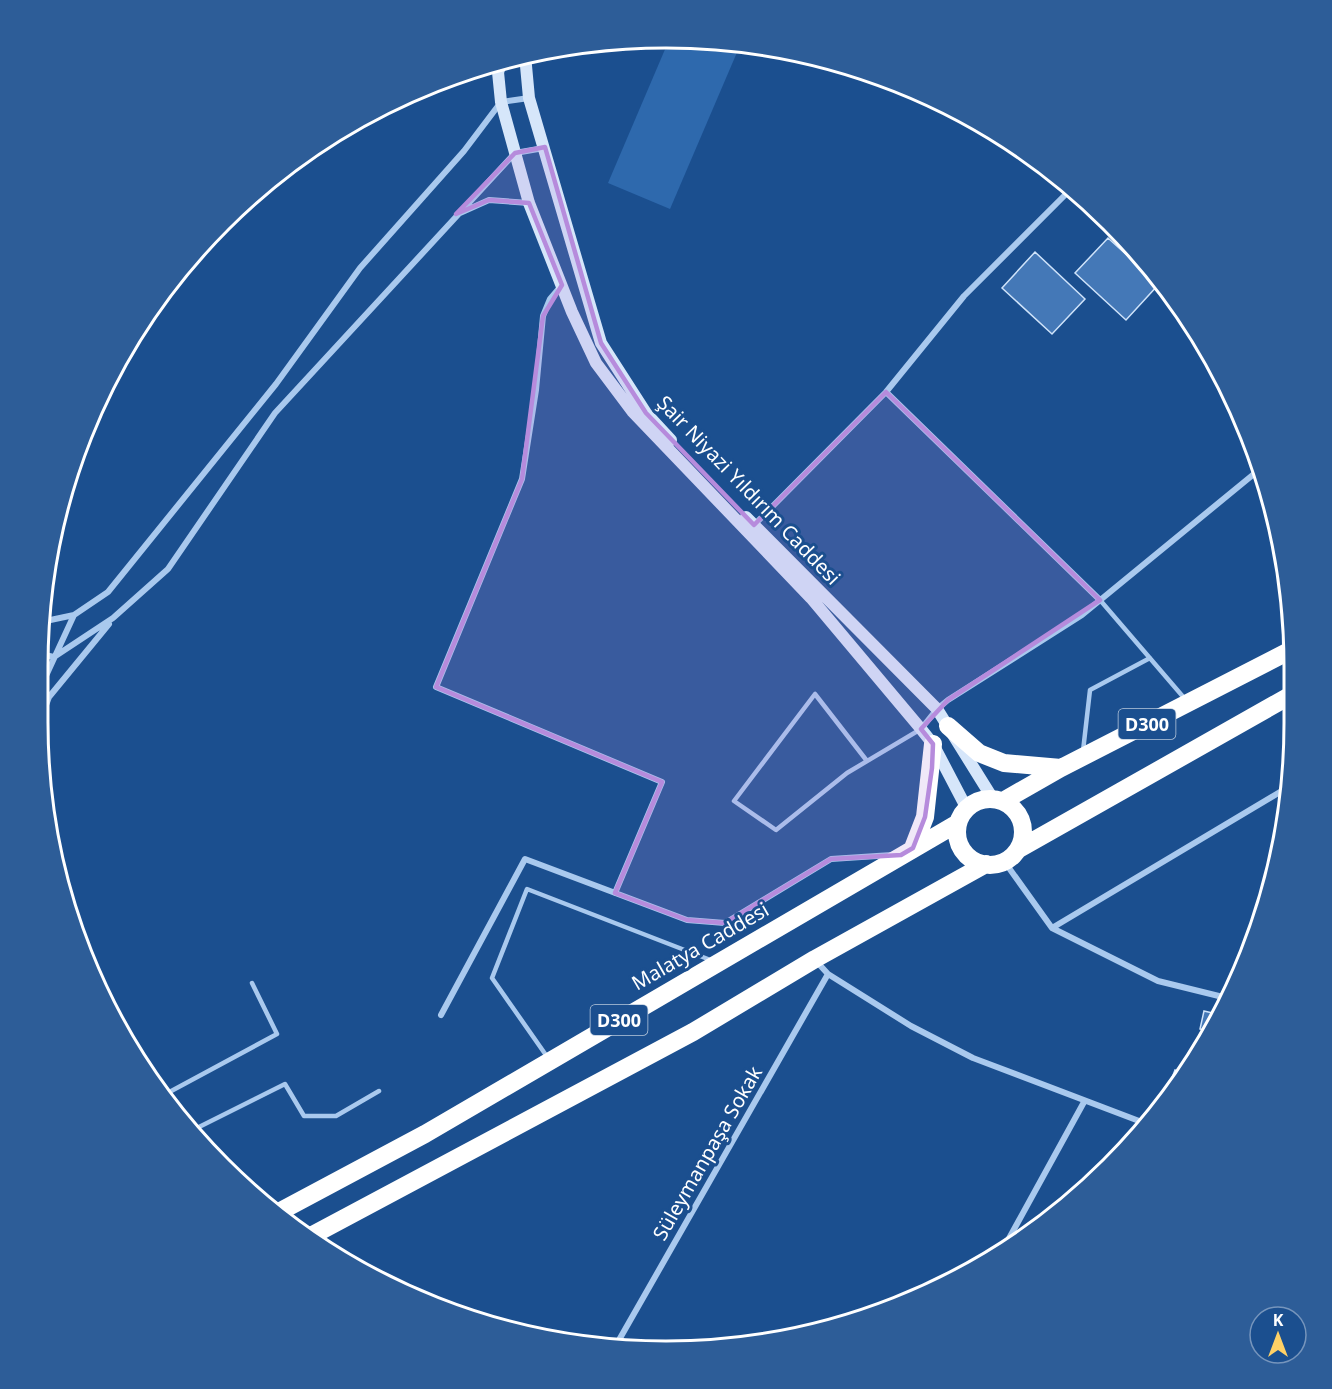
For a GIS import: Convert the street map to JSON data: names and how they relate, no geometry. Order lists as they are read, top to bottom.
{
  "streets": {
    "highway": ["D300", "Malatya Caddesi"],
    "street": ["Şair Niyazi Yıldırım Caddesi", "Süleymanpaşa Sokak"]
  },
  "crossings": [
    ["Şair Niyazi Yıldırım Caddesi", "D300"],
    ["Şair Niyazi Yıldırım Caddesi", "Malatya Caddesi"],
    ["D300", "Malatya Caddesi"]
  ],
  "north": "top"
}
